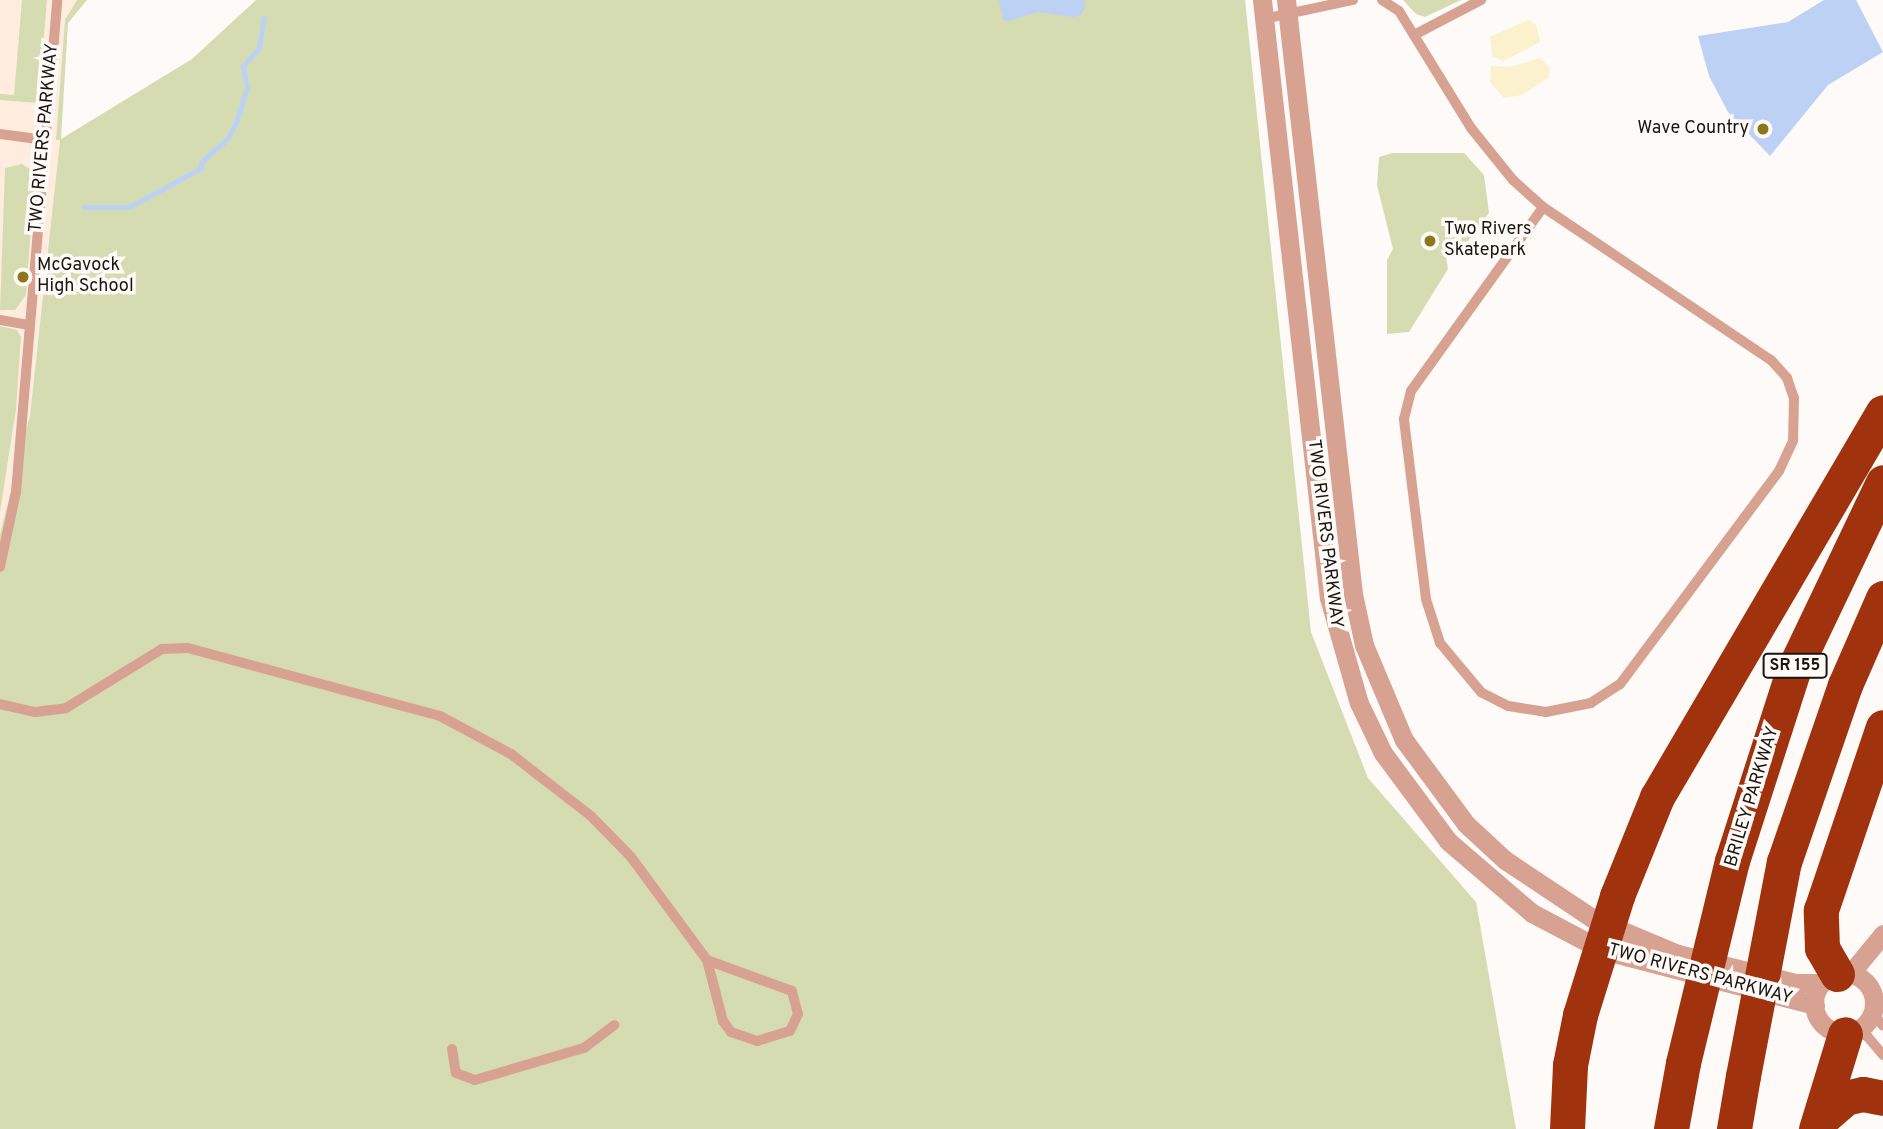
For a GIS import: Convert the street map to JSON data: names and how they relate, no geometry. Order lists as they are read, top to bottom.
{
  "streets": {
    "highway": ["SR 155", "BRILEY PARKWAY"],
    "street": ["TWO RIVERS PARKWAY"]
  },
  "places": ["Wave Country", "Two Rivers Skatepark", "McGavock High School"]
}
